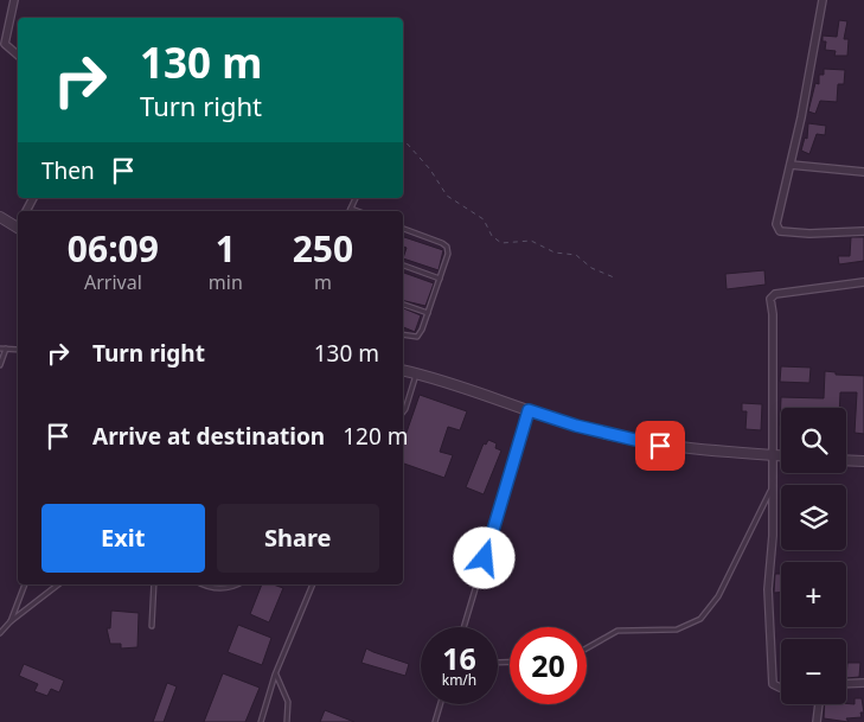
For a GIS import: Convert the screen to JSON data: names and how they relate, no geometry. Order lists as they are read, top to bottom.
{
  "page": {
    "turn": ["130 m", "Turn right"],
    "then": "Then",
    "eta": [
      "06:09",
      "Arrival",
      "1",
      "min",
      "250",
      "m"
    ],
    "list": [
      {
        "name": "Turn right",
        "value": "130 m"
      },
      {
        "name": "Arrive at destination",
        "value": "120 m"
      }
    ],
    "map_buttons": ["+", "−"],
    "buttons": ["Exit", "Share"],
    "speed": "16 km/h",
    "limit": "20"
  }
}
